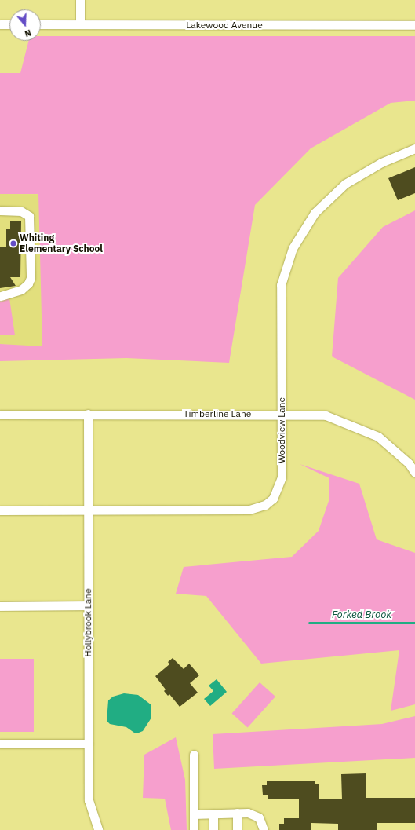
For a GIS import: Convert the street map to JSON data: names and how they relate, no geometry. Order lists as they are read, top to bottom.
{
  "streets": {
    "street": [
      "Lakewood Avenue",
      "Timberline Lane",
      "Woodview Lane",
      "Hollybrook Lane"
    ]
  },
  "crossings": [
    ["Timberline Lane", "Woodview Lane"],
    ["Timberline Lane", "Hollybrook Lane"],
    ["Woodview Lane", "Hollybrook Lane"]
  ],
  "water": ["Forked Brook"],
  "places": ["Whiting Elementary School"],
  "north": "bottom"
}
